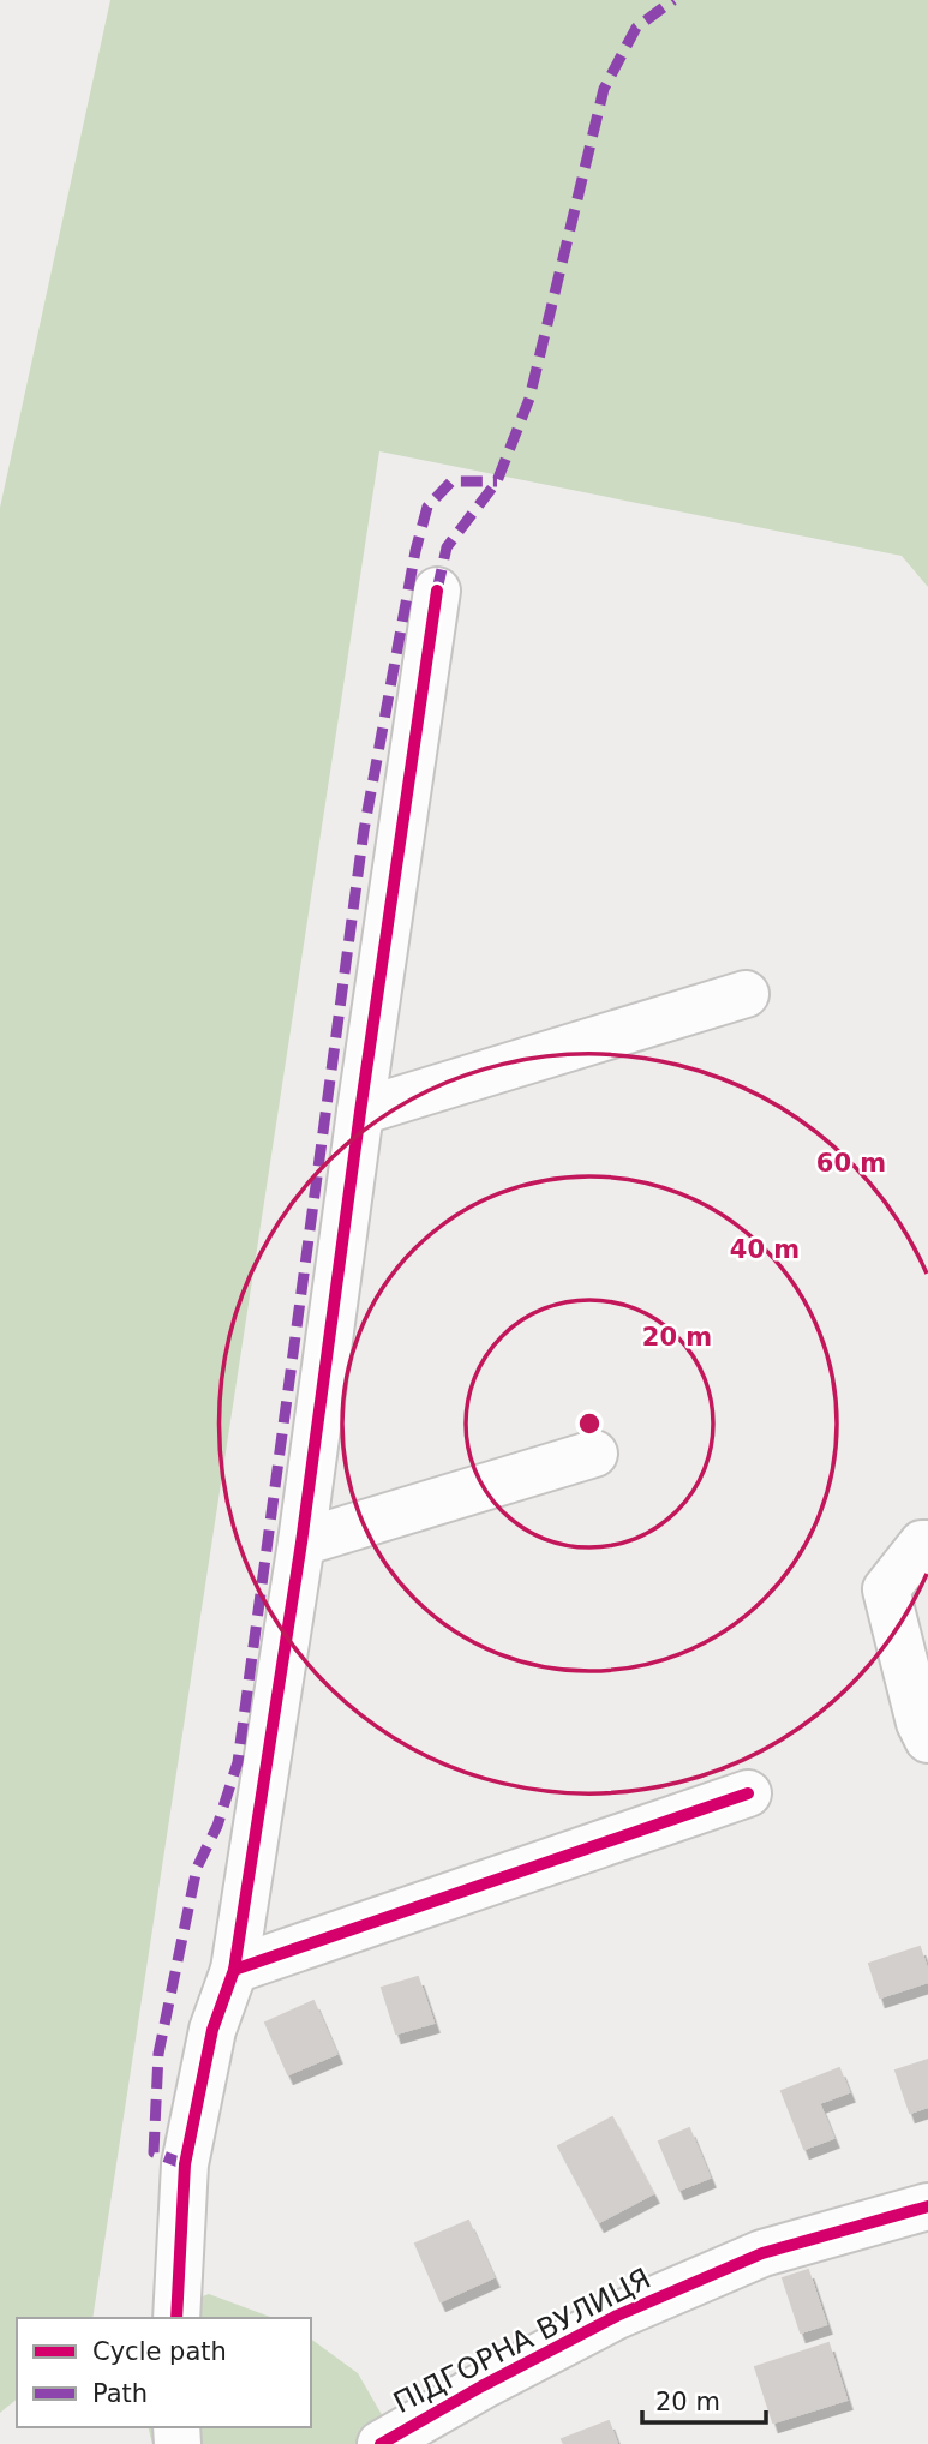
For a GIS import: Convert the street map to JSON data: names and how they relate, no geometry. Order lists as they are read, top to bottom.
{
  "streets": {
    "street": ["ПІДГОРНА ВУЛИЦЯ"]
  },
  "legend": ["Cycle path", "Path"],
  "scale_bar": "20 m",
  "rings": ["60 m", "40 m", "20 m"]
}
